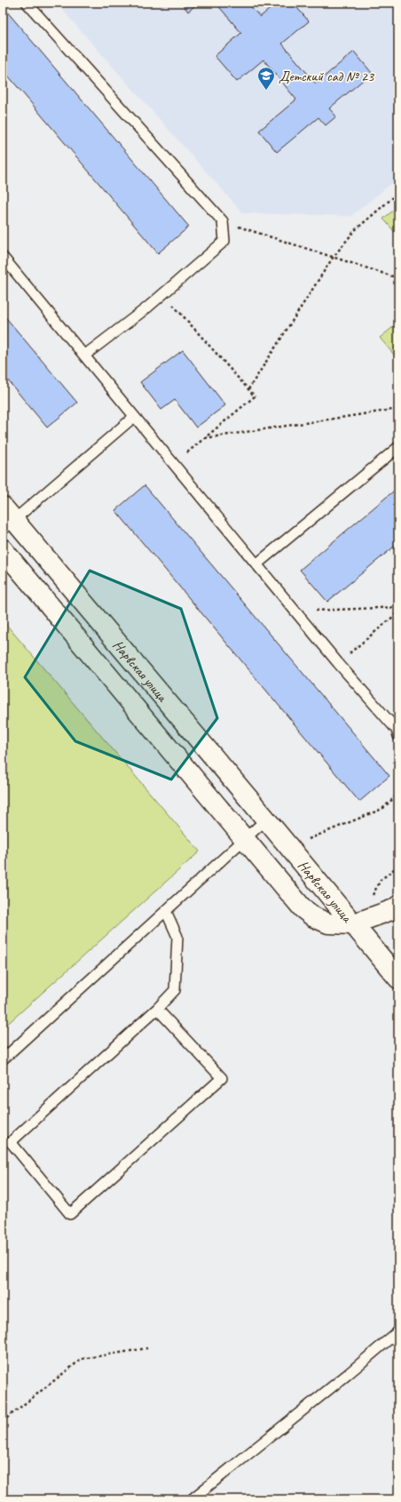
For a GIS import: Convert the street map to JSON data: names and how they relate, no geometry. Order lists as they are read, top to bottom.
{
  "streets": {
    "street": ["Нарвская улица"]
  },
  "places": {
    "school or university": ["Детский сад № 23"]
  }
}
